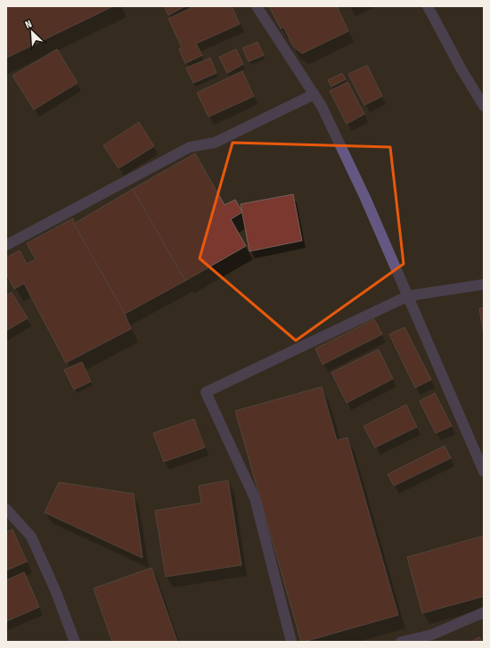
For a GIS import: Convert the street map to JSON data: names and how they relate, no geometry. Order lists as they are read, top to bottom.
{
  "north": "top left"
}
